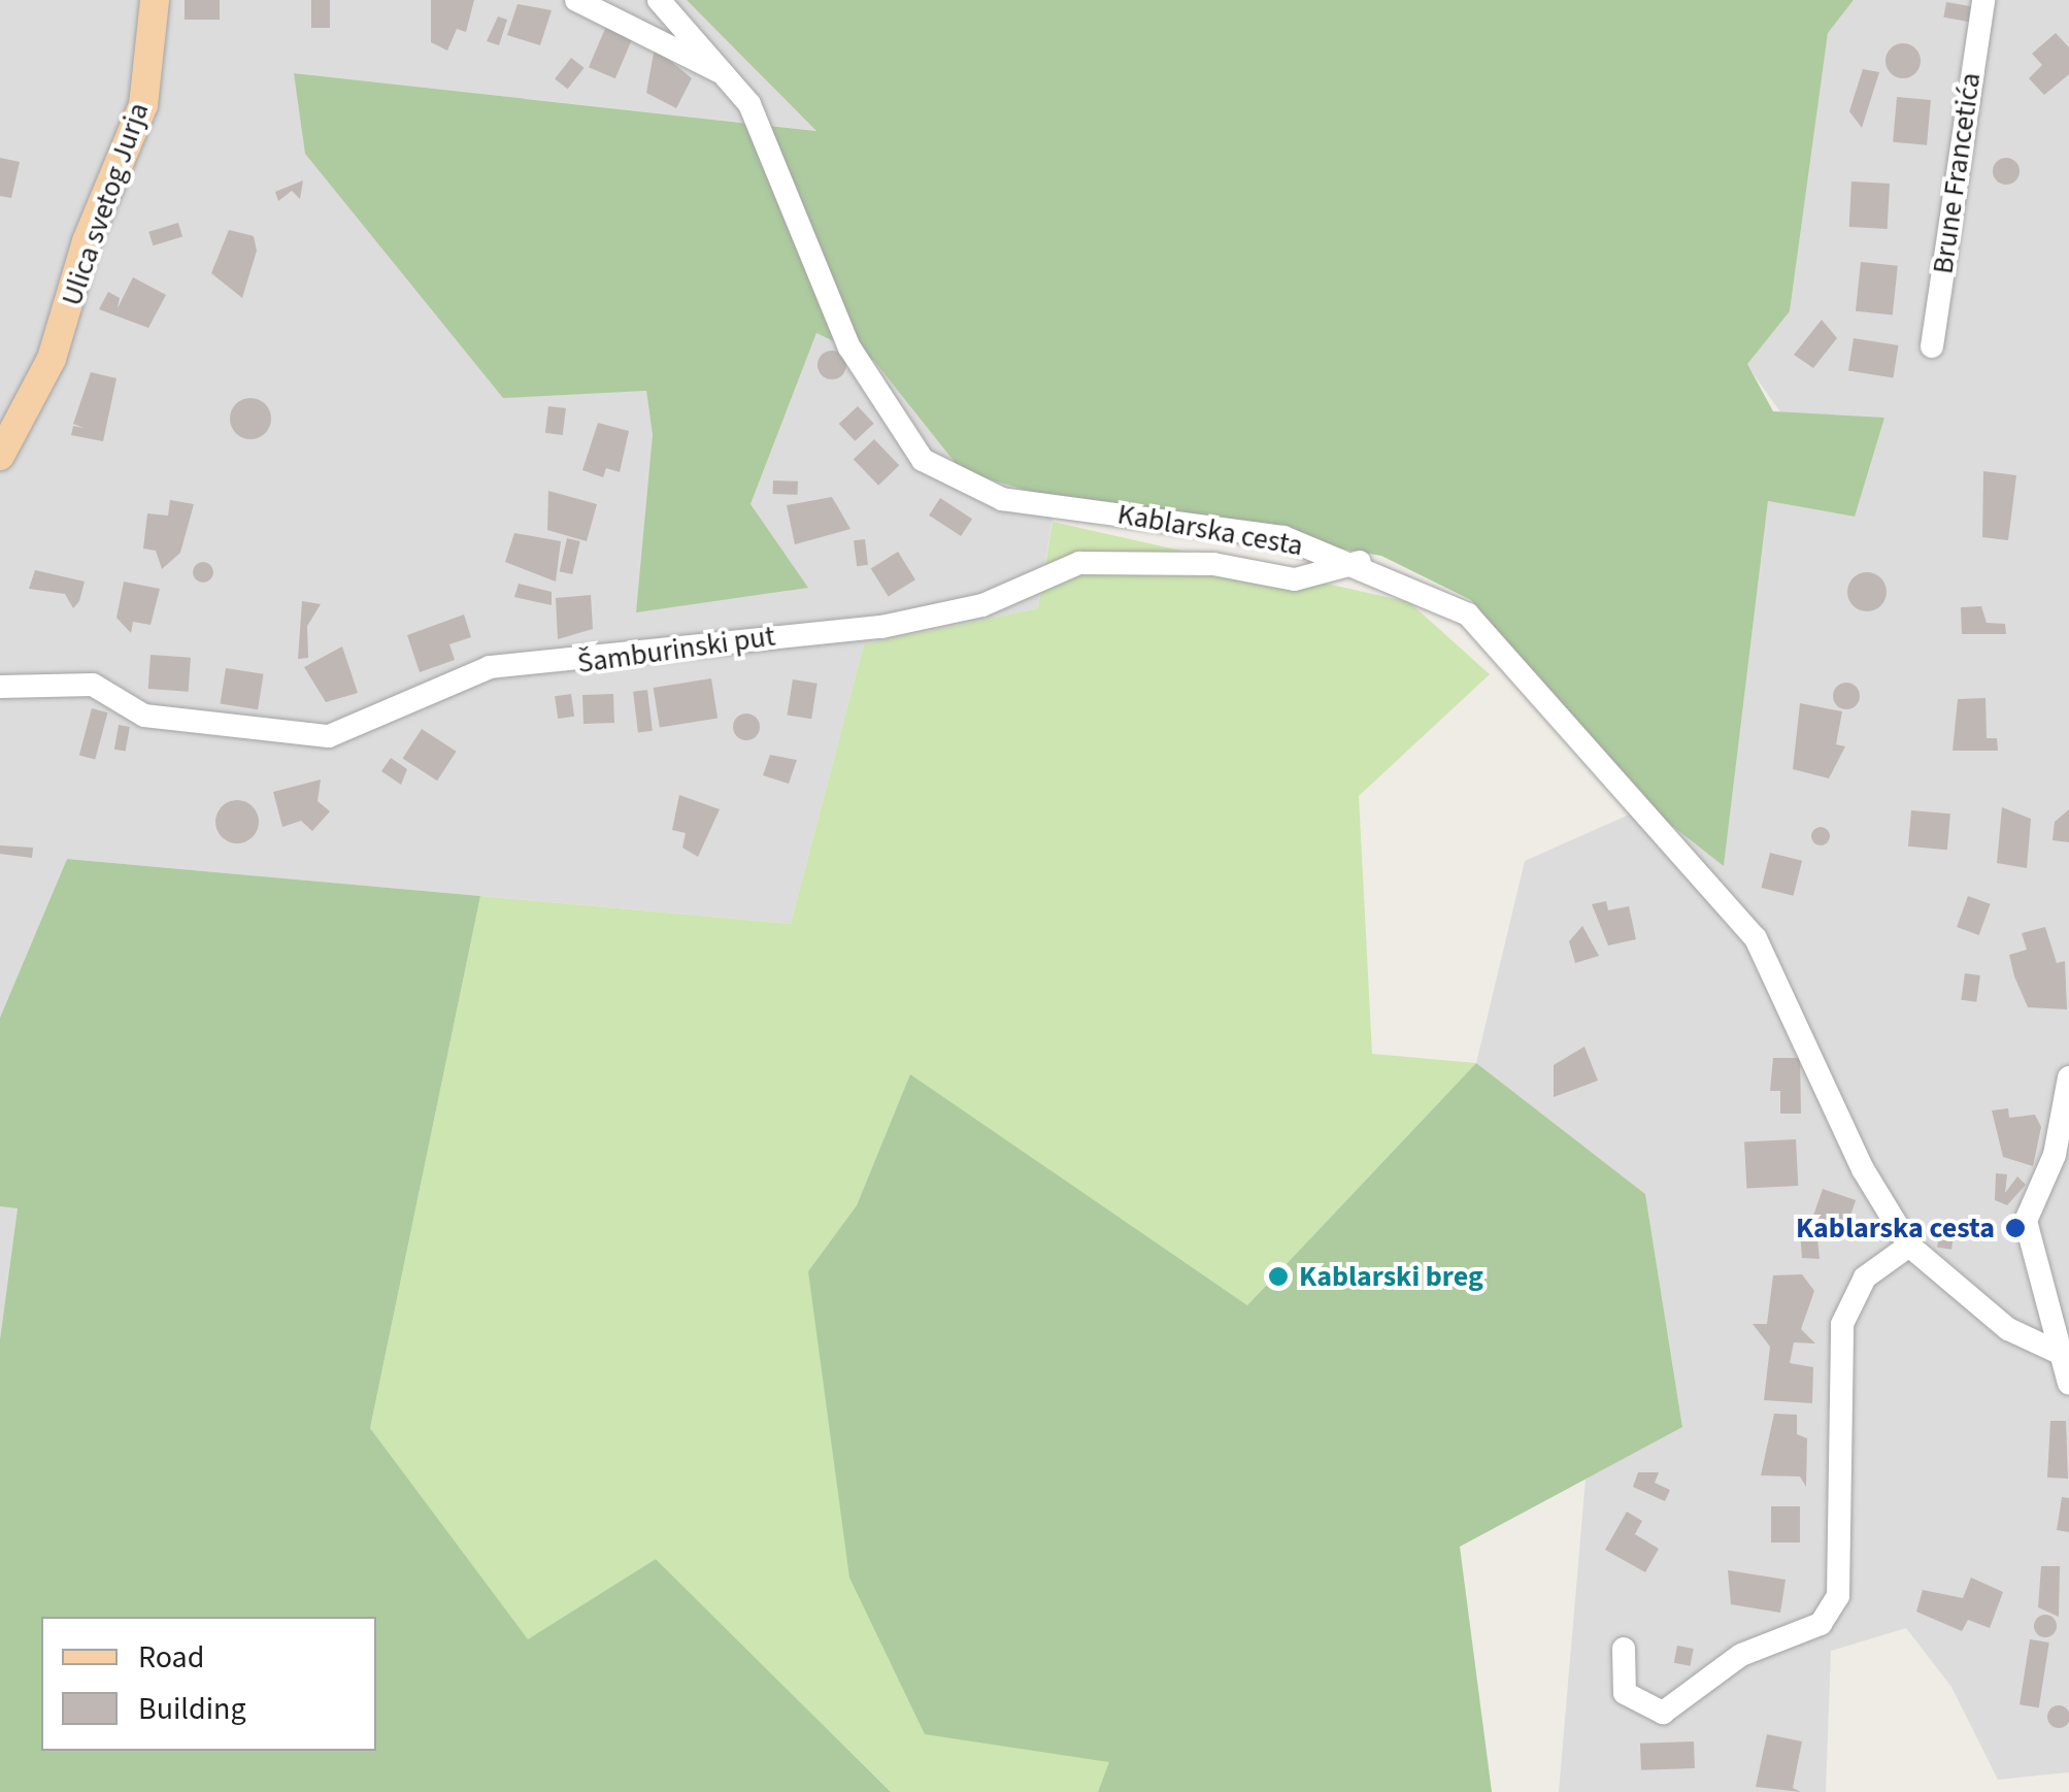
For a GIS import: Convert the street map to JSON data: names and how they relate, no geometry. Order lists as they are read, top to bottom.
{
  "streets": {
    "main road": ["Ulica svetog Jurja"],
    "street": ["Brune Francetića", "Kablarska cesta", "Šamburinski put"]
  },
  "crossings": [
    ["Kablarska cesta", "Šamburinski put"]
  ],
  "places": ["Kablarska cesta", "Kablarski breg"],
  "legend": ["Road", "Building"]
}
